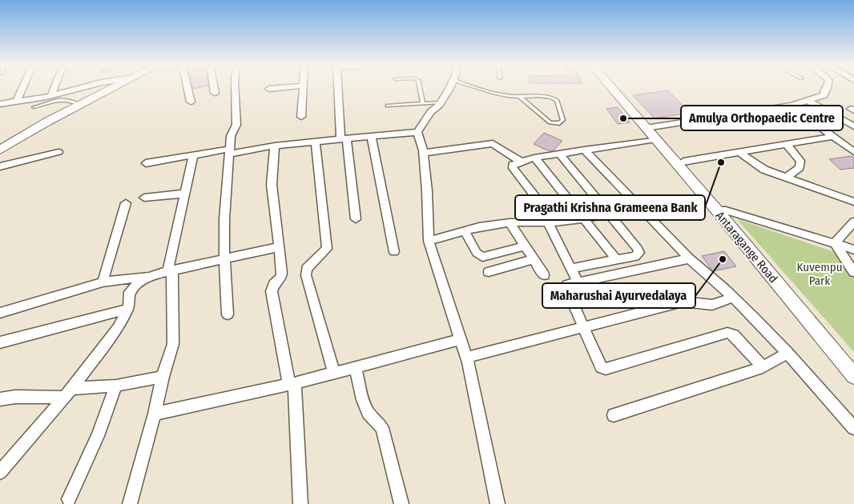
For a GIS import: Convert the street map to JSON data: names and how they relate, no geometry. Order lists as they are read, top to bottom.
{
  "streets": {
    "street": ["Antaragange Road"]
  },
  "parks": ["Kuvempu Park"],
  "places": ["Amulya Orthopaedic Centre", "Pragathi Krishna Grameena Bank", "Maharushai Ayurvedalaya"]
}
